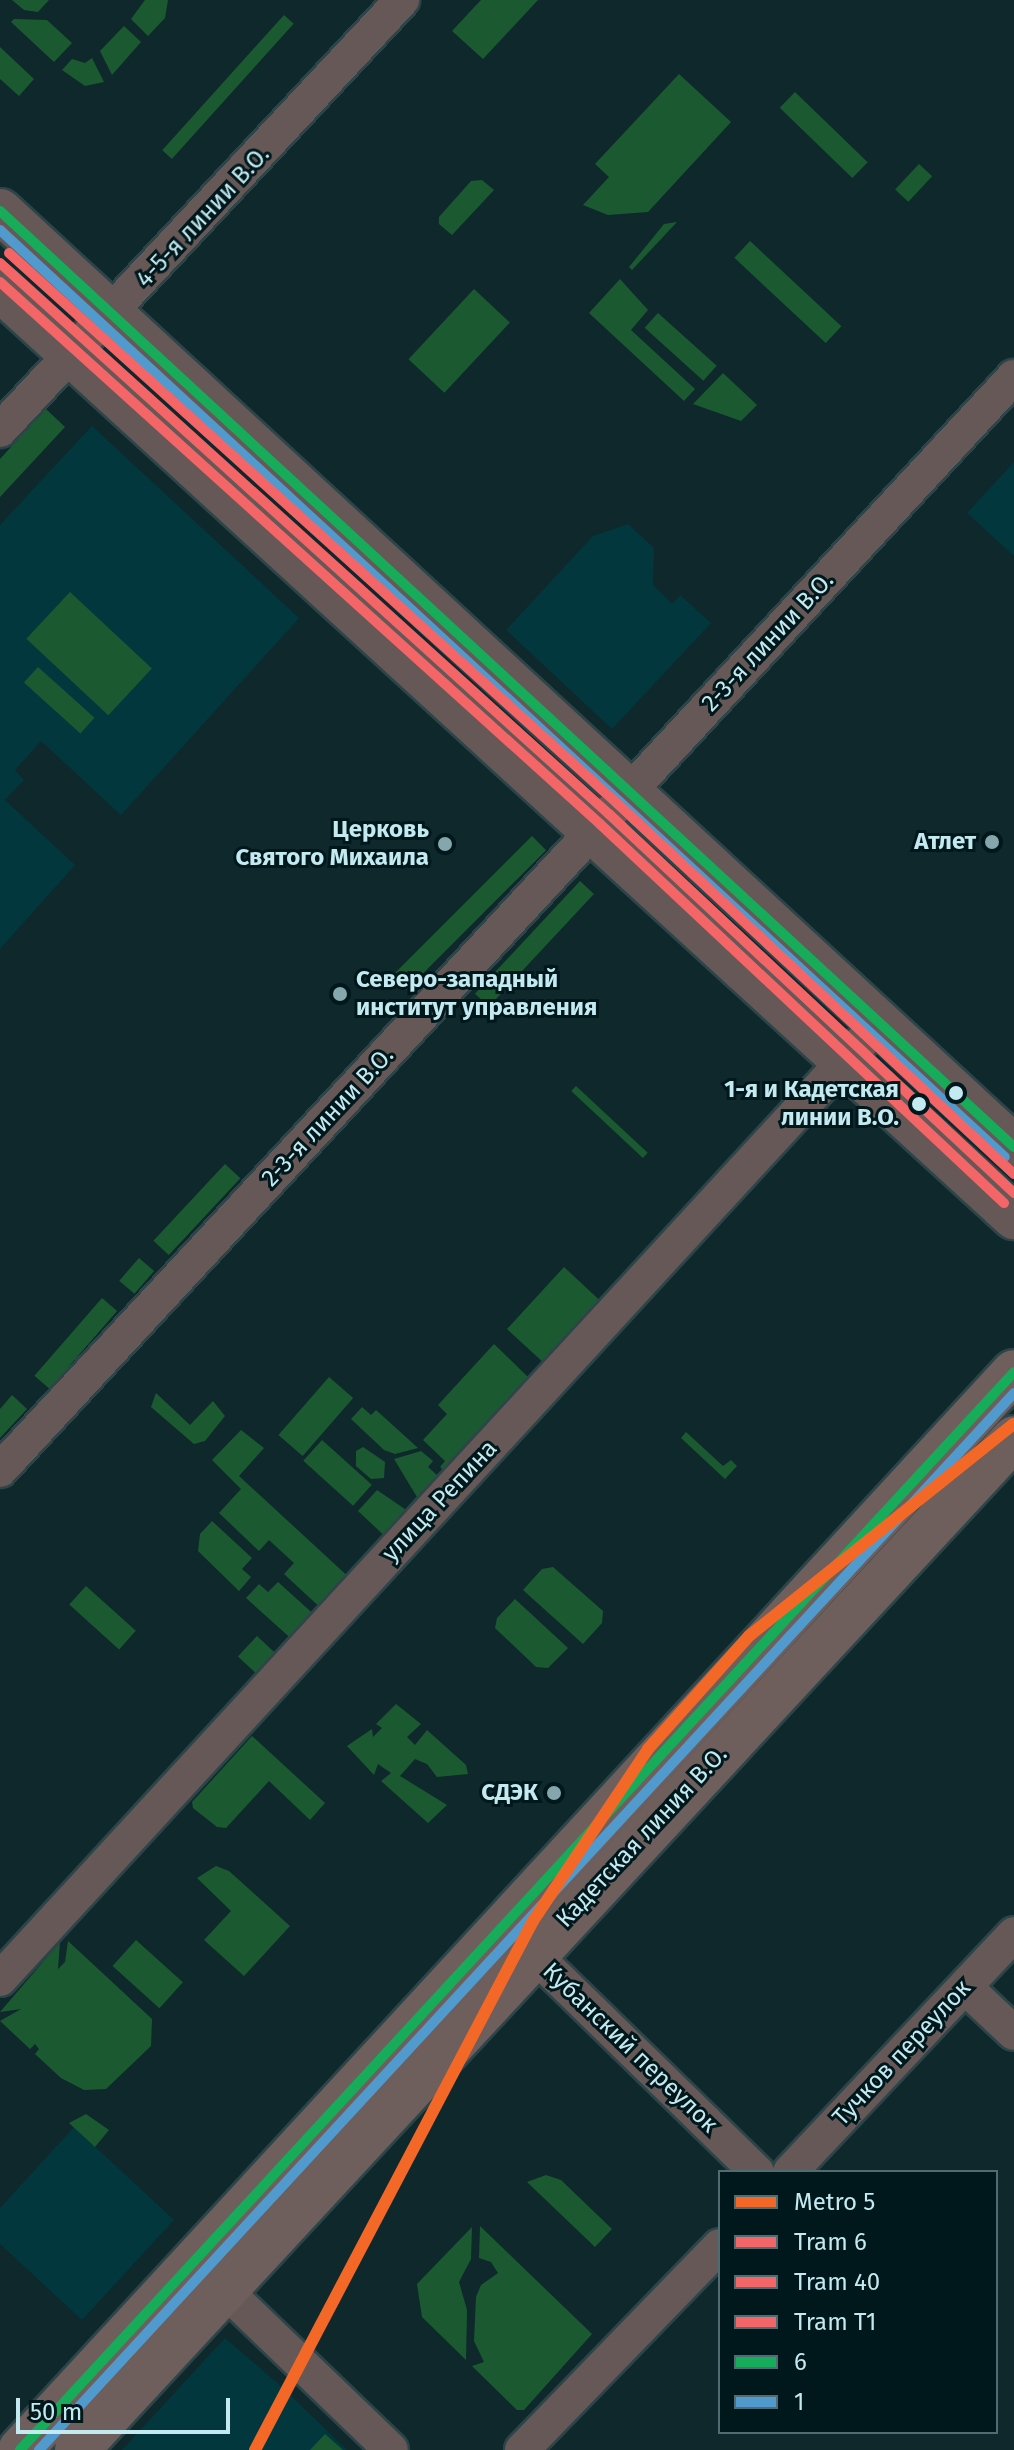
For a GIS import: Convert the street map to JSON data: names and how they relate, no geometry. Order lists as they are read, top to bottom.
{
  "streets": {
    "main road": ["Кадетская линия В.О."],
    "street": [
      "4-5-я линии В.О.",
      "2-3-я линии В.О.",
      "улица Репина",
      "Кубанский переулок",
      "Тучков переулок"
    ]
  },
  "crossings": [
    ["Кадетская линия В.О.", "Кубанский переулок"]
  ],
  "places": [
    "Атлет",
    "Церковь Святого Михаила",
    "Северо-западный институт управления",
    "1-я и Кадетская линии В.О.",
    "СДЭК"
  ],
  "lines": [
    "transit line 6",
    "transit line 1",
    "tram line Т1",
    "tram line 6",
    "tram line 40",
    "metro line 5"
  ],
  "legend": [
    "Metro 5",
    "Tram 6",
    "Tram 40",
    "Tram Т1",
    "6",
    "1"
  ],
  "scale_bar": "50 m"
}
